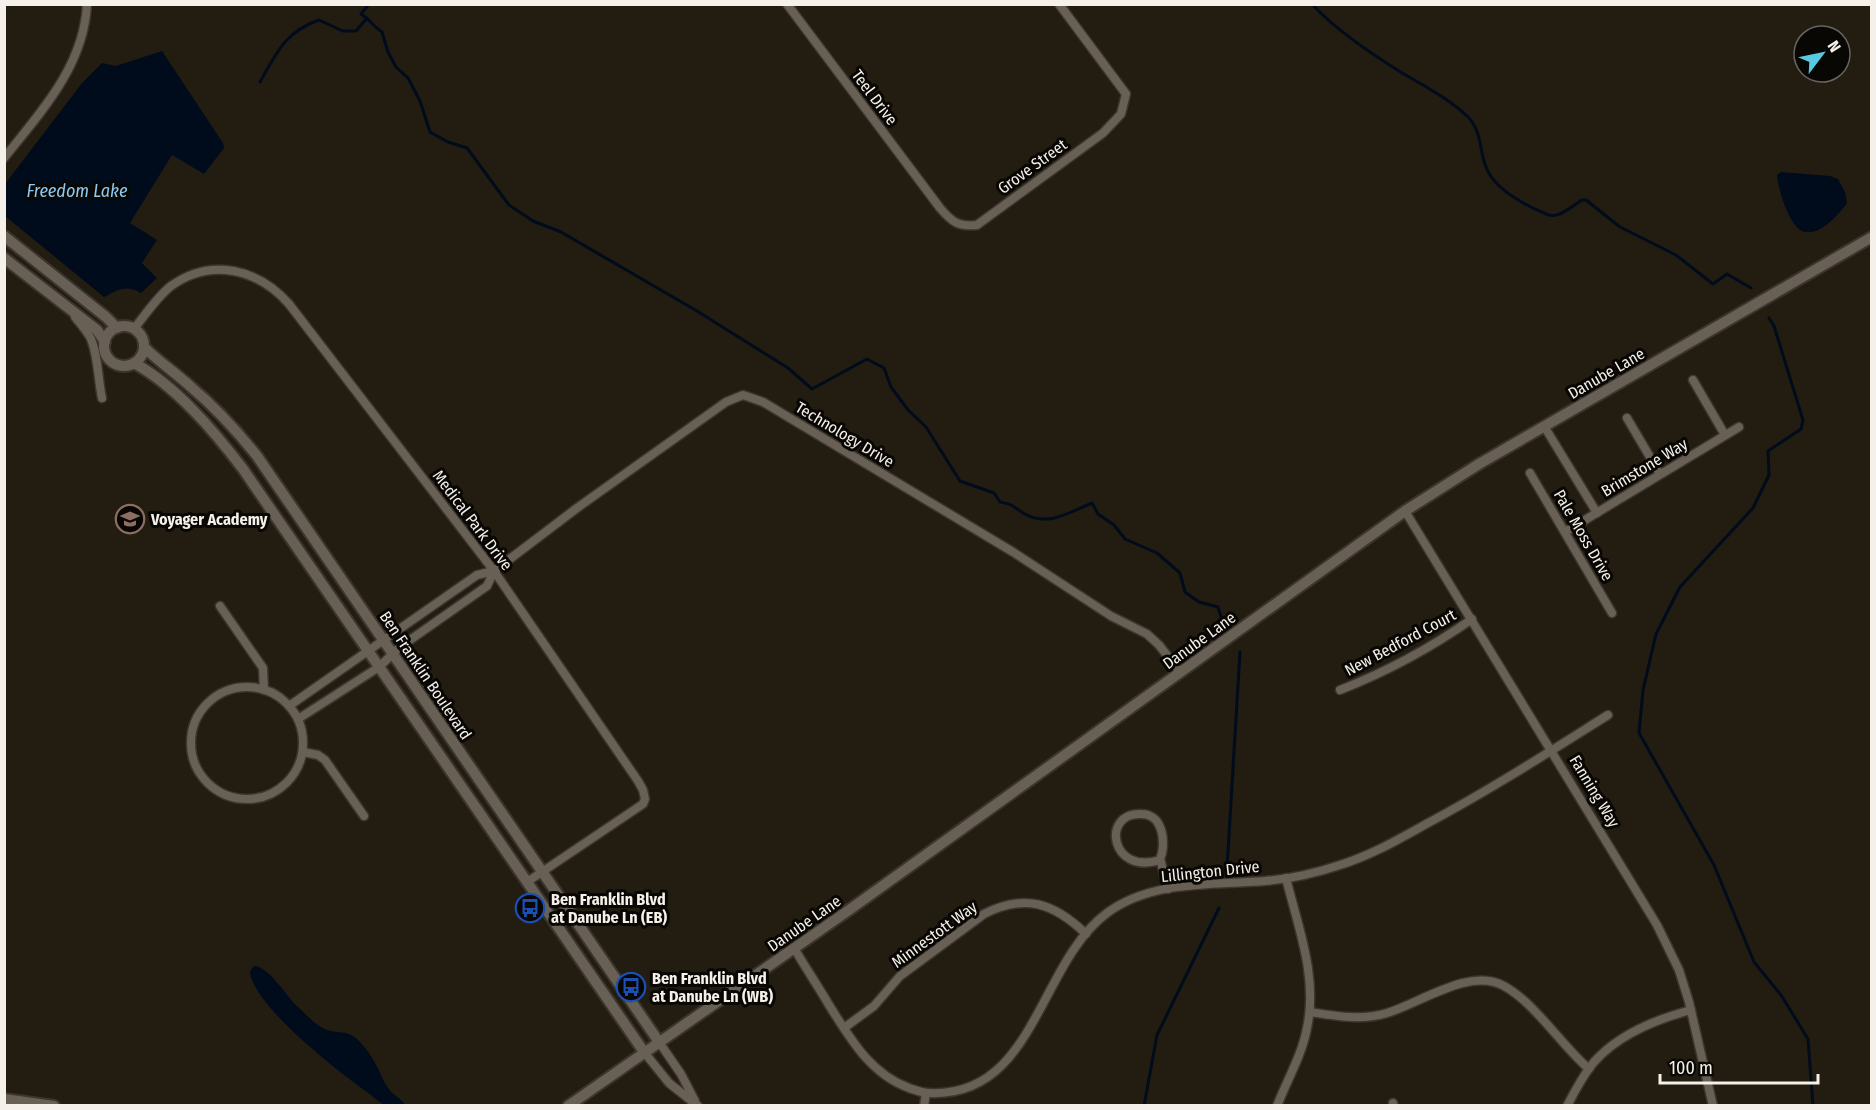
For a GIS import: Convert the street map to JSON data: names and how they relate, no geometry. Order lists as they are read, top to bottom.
{
  "streets": {
    "street": [
      "Teel Drive",
      "Grove Street",
      "Danube Lane",
      "Technology Drive",
      "Brimstone Way",
      "Medical Park Drive",
      "Pale Moss Drive",
      "New Bedford Court",
      "Ben Franklin Boulevard",
      "Fanning Way",
      "Lillington Drive",
      "Minnestott Way"
    ]
  },
  "crossings": [
    ["Teel Drive", "Grove Street"],
    ["Danube Lane", "Technology Drive"],
    ["Danube Lane", "Ben Franklin Boulevard"],
    ["Danube Lane", "Fanning Way"],
    ["Danube Lane", "Lillington Drive"],
    ["Technology Drive", "Medical Park Drive"],
    ["Technology Drive", "Ben Franklin Boulevard"],
    ["Brimstone Way", "Pale Moss Drive"],
    ["Medical Park Drive", "Ben Franklin Boulevard"],
    ["New Bedford Court", "Fanning Way"],
    ["Fanning Way", "Lillington Drive"],
    ["Lillington Drive", "Minnestott Way"]
  ],
  "water": ["Freedom Lake"],
  "places": {
    "school or university": ["Voyager Academy"],
    "bus stop": ["Ben Franklin Blvd at Danube Ln (EB)", "Ben Franklin Blvd at Danube Ln (WB)"]
  },
  "scale_bar": "100 m",
  "north": "top right"
}
